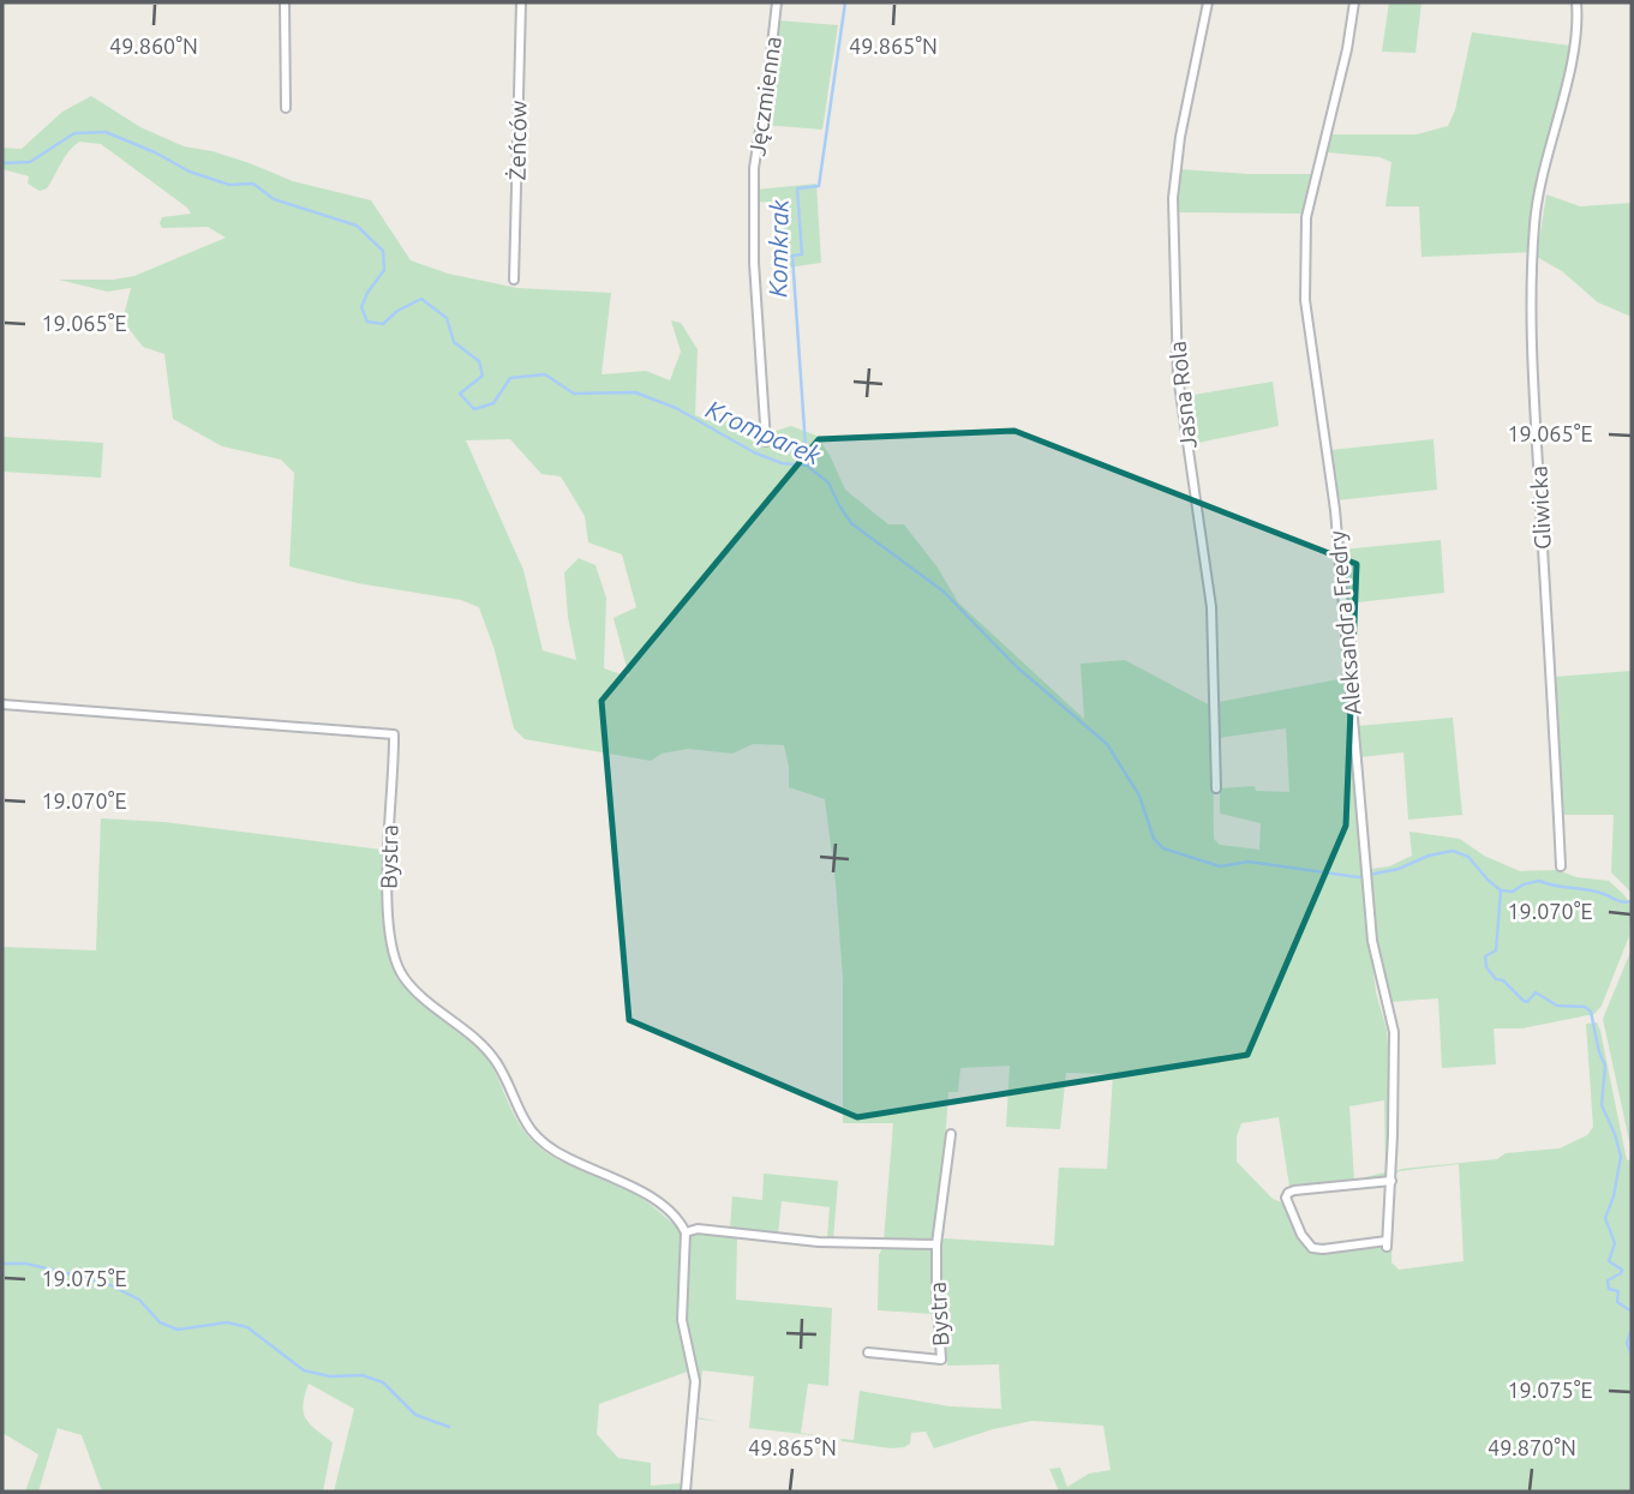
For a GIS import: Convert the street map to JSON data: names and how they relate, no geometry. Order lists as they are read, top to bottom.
{
  "streets": {
    "street": [
      "Jęczmienna",
      "Żeńców",
      "Jasna Rola",
      "Gliwicka",
      "Aleksandra Fredry",
      "Bystra"
    ]
  },
  "water": ["Komkrak", "Kromparek"],
  "coordinates": [
    "49.860°N",
    "49.865°N",
    "19.065°E",
    "19.070°E",
    "19.075°E",
    "49.870°N"
  ]
}
